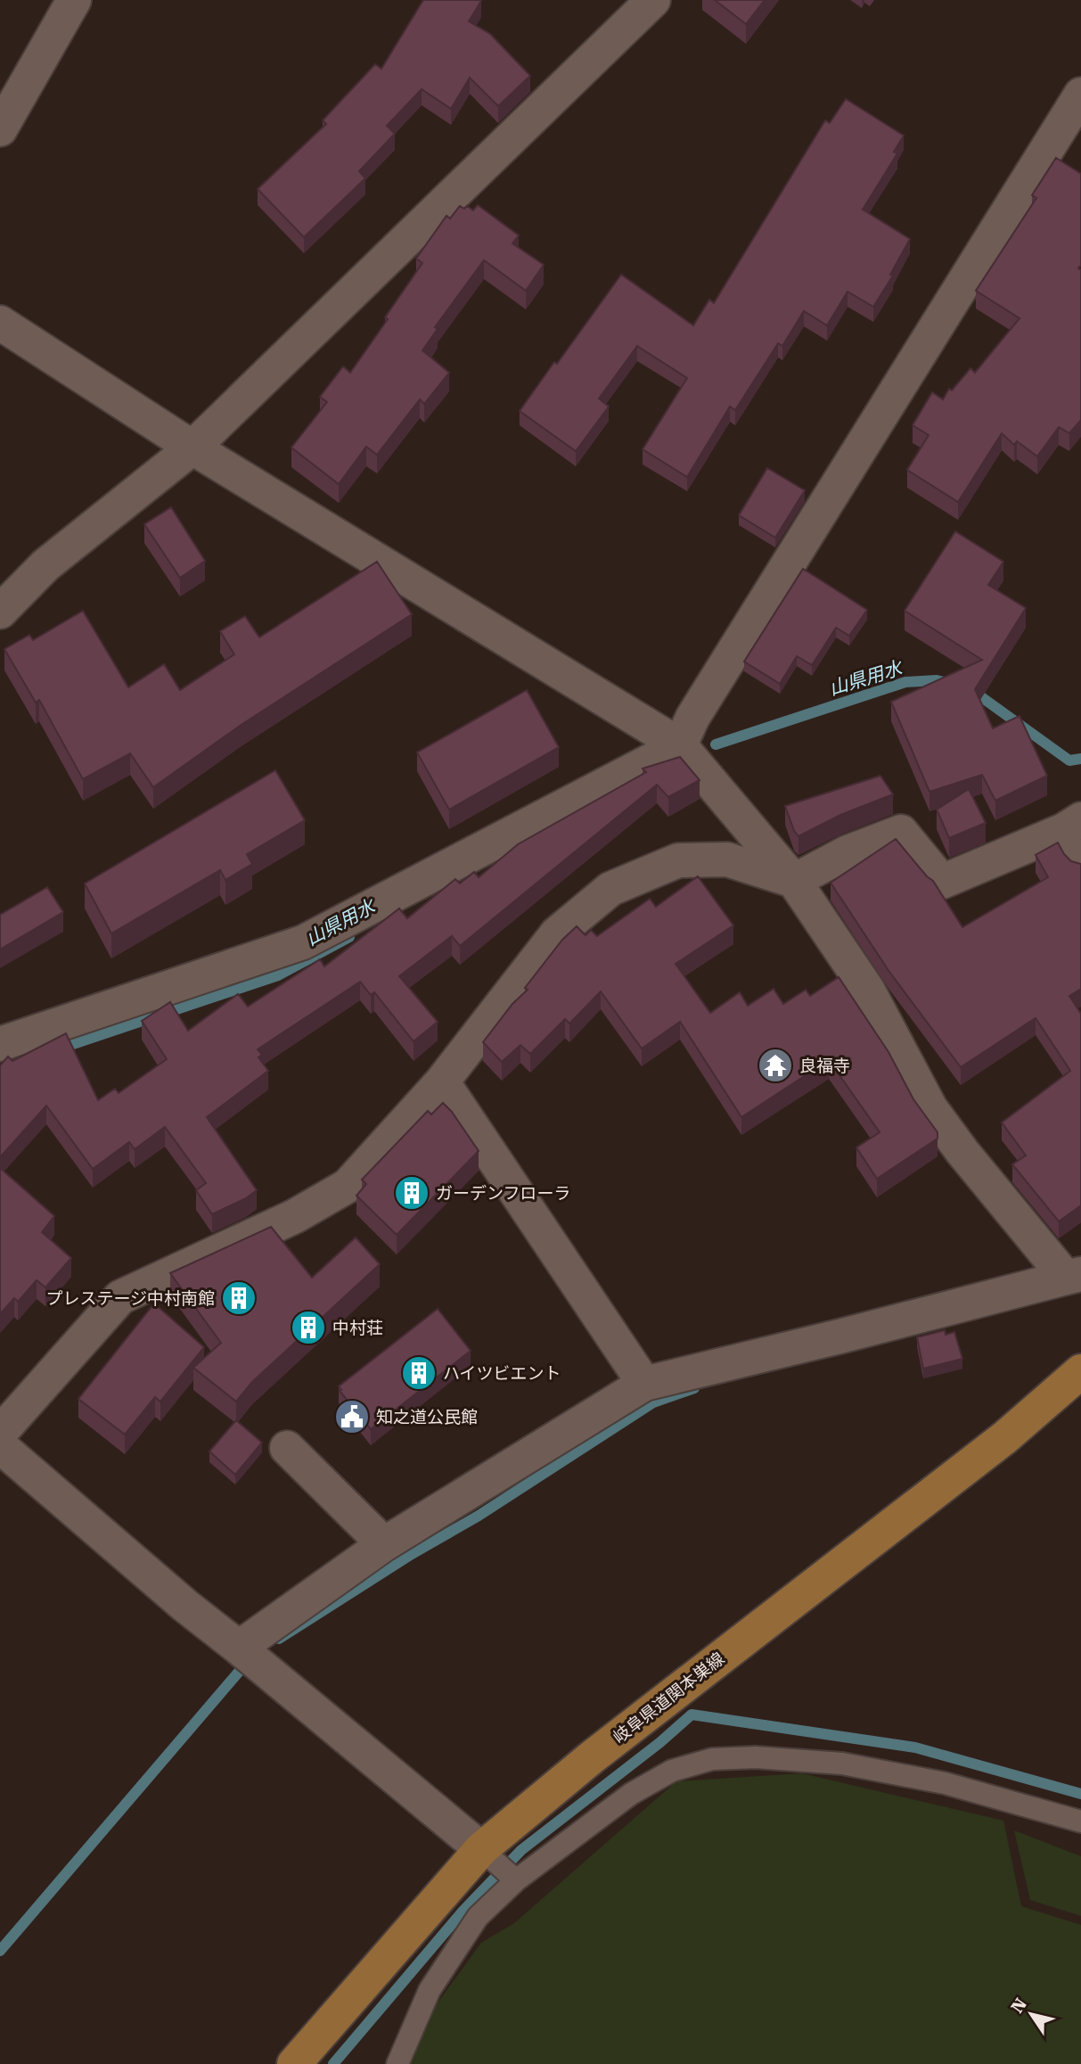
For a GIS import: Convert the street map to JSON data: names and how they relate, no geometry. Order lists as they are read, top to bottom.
{
  "streets": {
    "main road": ["岐阜県道関本巣線"]
  },
  "water": ["山県用水"],
  "places": {
    "temple": ["良福寺"],
    "building": [
      "ガーデンフローラ",
      "プレステージ中村南館",
      "中村荘",
      "ハイツビエント"
    ],
    "public building": ["知之道公民館"]
  },
  "north": "top left"
}
